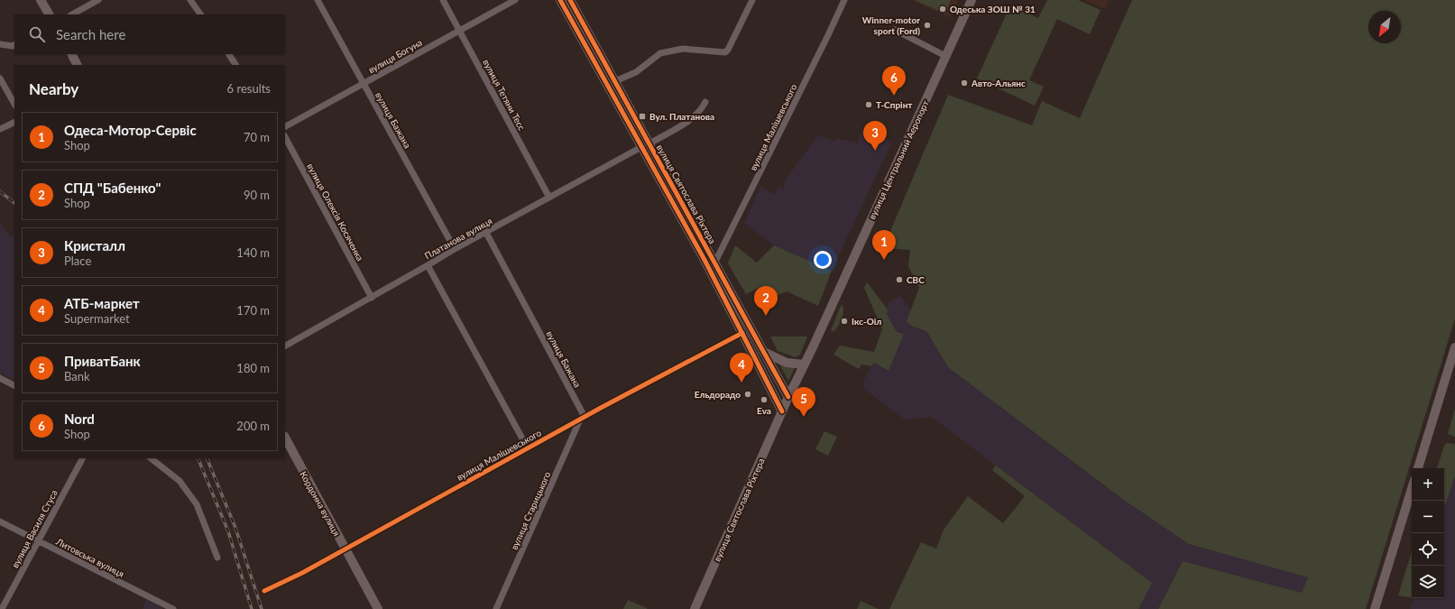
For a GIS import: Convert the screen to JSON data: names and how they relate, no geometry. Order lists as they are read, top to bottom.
{
  "streets": {
    "main road": ["вулиця Центральний Аеропорт", "вулиця Святослава Ріхтера", "Кордонна вулиця"],
    "street": [
      "вулиця Богуна",
      "вулиця Тетяни Тесс",
      "вулиця Бажана",
      "вулиця Малішевського",
      "вулиця Олексія Косяченка",
      "Платанова вулиця",
      "вулиця Старицького",
      "вулиця Василя Стуса",
      "Литовська вулиця"
    ]
  },
  "crossings": [
    ["вулиця Богуна", "вулиця Тетяни Тесс"],
    ["вулиця Богуна", "вулиця Бажана"],
    ["вулиця Тетяни Тесс", "Платанова вулиця"],
    ["вулиця Бажана", "вулиця Малішевського"],
    ["вулиця Бажана", "Платанова вулиця"],
    ["вулиця Бажана", "вулиця Старицького"],
    ["вулиця Малішевського", "вулиця Святослава Ріхтера"],
    ["вулиця Малішевського", "Кордонна вулиця"],
    ["вулиця Малішевського", "вулиця Старицького"],
    ["вулиця Центральний Аеропорт", "вулиця Святослава Ріхтера"],
    ["вулиця Святослава Ріхтера", "Платанова вулиця"],
    ["вулиця Олексія Косяченка", "Платанова вулиця"],
    ["вулиця Василя Стуса", "Литовська вулиця"]
  ],
  "places": {
    "other": [
      "Одеська ЗОШ № 31",
      "Winner-motor sport (Ford)",
      "Авто-Альянс",
      "Т-Спрінт",
      "СВС",
      "Ікс-Оіл",
      "Ельдорадо",
      "Eva"
    ],
    "transit": ["Вул. Платанова"]
  },
  "north": "bottom left",
  "page": {
    "search": "Search here",
    "heading": ["Nearby", "6 results"],
    "pins": [
      "6",
      "3",
      "1",
      "2",
      "4",
      "5"
    ],
    "list": [
      {
        "mark": "1",
        "name": "Одеса-Мотор-Сервіс",
        "note": "Shop",
        "value": "70 m"
      },
      {
        "mark": "2",
        "name": "СПД \"Бабенко\"",
        "note": "Shop",
        "value": "90 m"
      },
      {
        "mark": "3",
        "name": "Кристалл",
        "note": "Place",
        "value": "140 m"
      },
      {
        "mark": "4",
        "name": "АТБ-маркет",
        "note": "Supermarket",
        "value": "170 m"
      },
      {
        "mark": "5",
        "name": "ПриватБанк",
        "note": "Bank",
        "value": "180 m"
      },
      {
        "mark": "6",
        "name": "Nord",
        "note": "Shop",
        "value": "200 m"
      }
    ],
    "map_buttons": ["+", "−"]
  }
}
